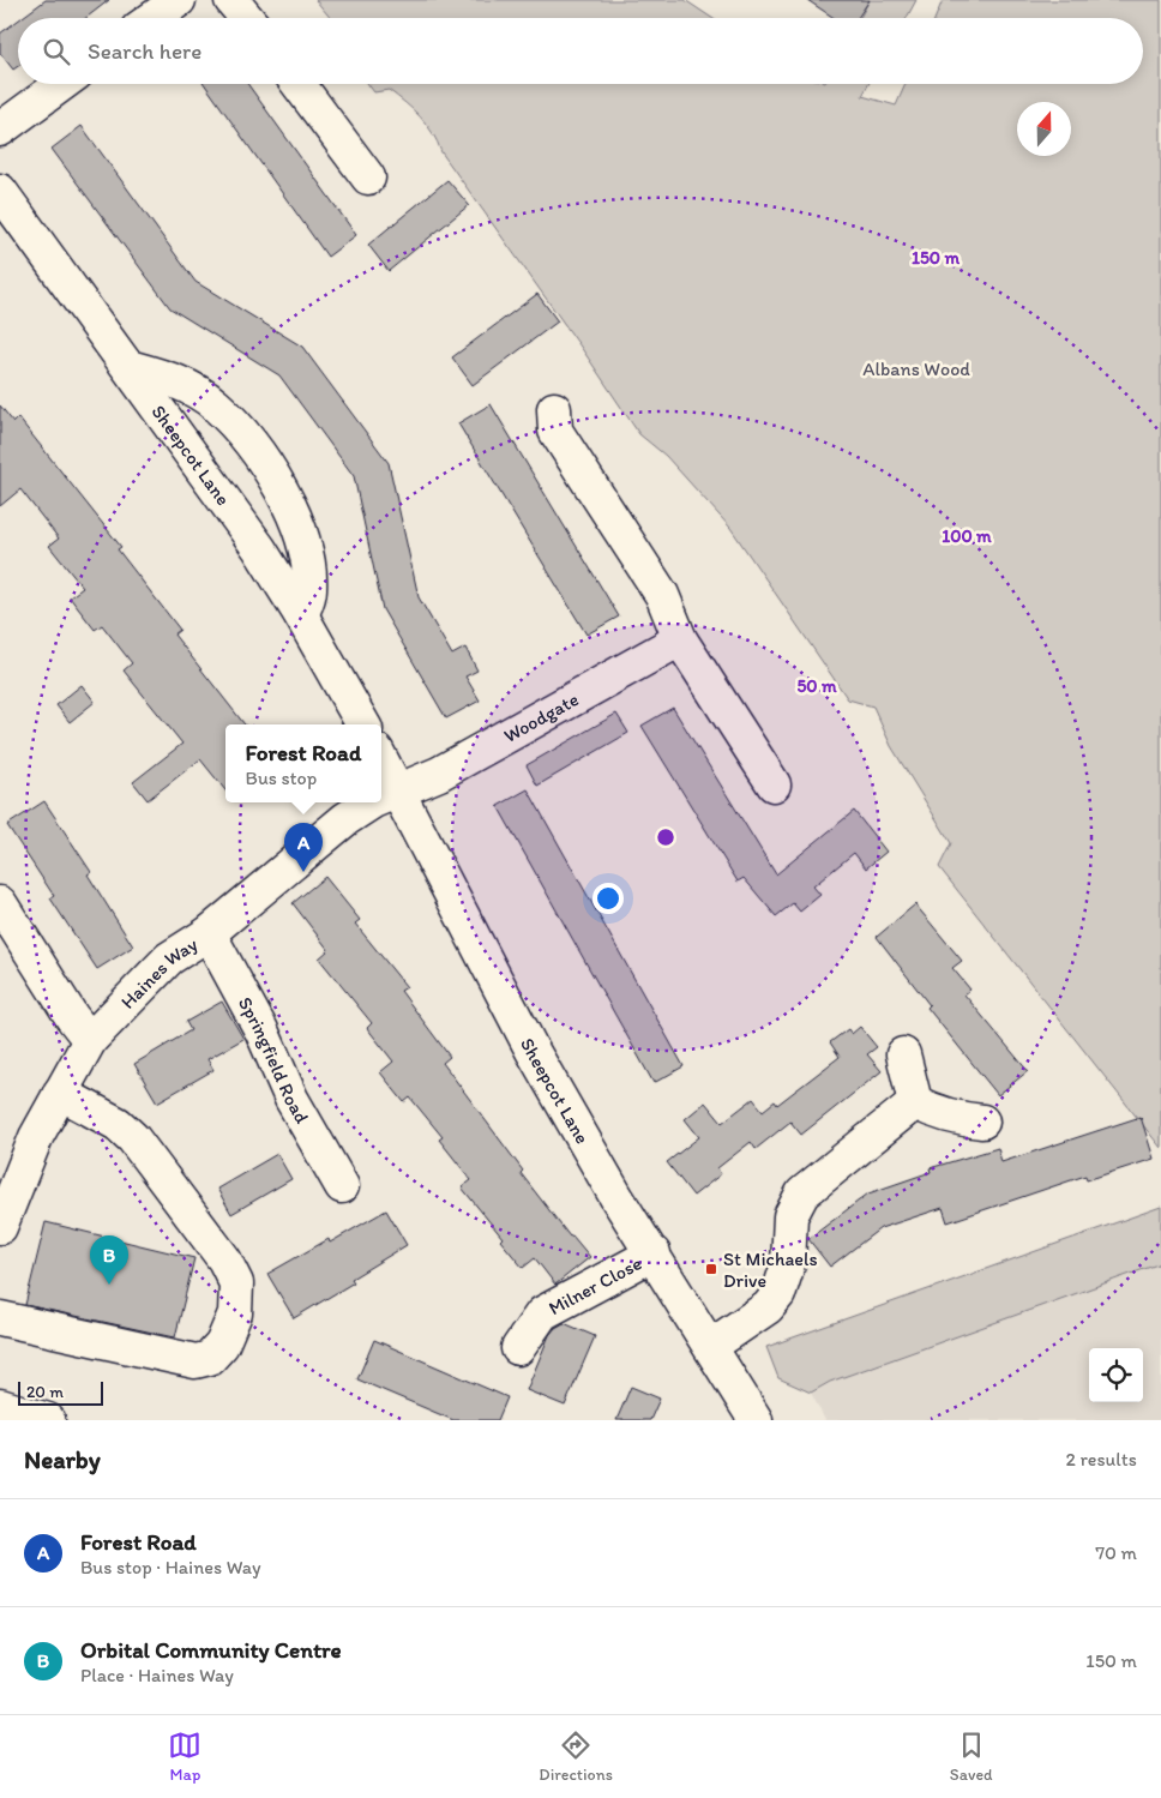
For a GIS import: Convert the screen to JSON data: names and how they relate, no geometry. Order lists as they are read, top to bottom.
{
  "streets": {
    "main road": [
      "Sheepcot Lane",
      "Woodgate",
      "Haines Way",
      "Springfield Road",
      "Milner Close"
    ]
  },
  "crossings": [
    ["Sheepcot Lane", "Woodgate"],
    ["Sheepcot Lane", "Haines Way"],
    ["Sheepcot Lane", "Milner Close"],
    ["Woodgate", "Haines Way"],
    ["Haines Way", "Springfield Road"]
  ],
  "parks": ["Albans Wood"],
  "places": {
    "transit": ["St Michaels Drive"]
  },
  "scale_bar": "20 m",
  "north": "top",
  "page": {
    "search": "Search here",
    "popup": ["Forest Road", "Bus stop"],
    "pins": ["A", "B"],
    "scale": "20 m",
    "heading": ["Nearby", "2 results"],
    "list": [
      {
        "mark": "A",
        "name": "Forest Road",
        "note": "Bus stop · Haines Way",
        "value": "70 m"
      },
      {
        "mark": "B",
        "name": "Orbital Community Centre",
        "note": "Place · Haines Way",
        "value": "150 m"
      }
    ],
    "nav": ["Map", "Directions", "Saved"]
  },
  "rings": ["150 m", "100 m", "50 m"]
}
